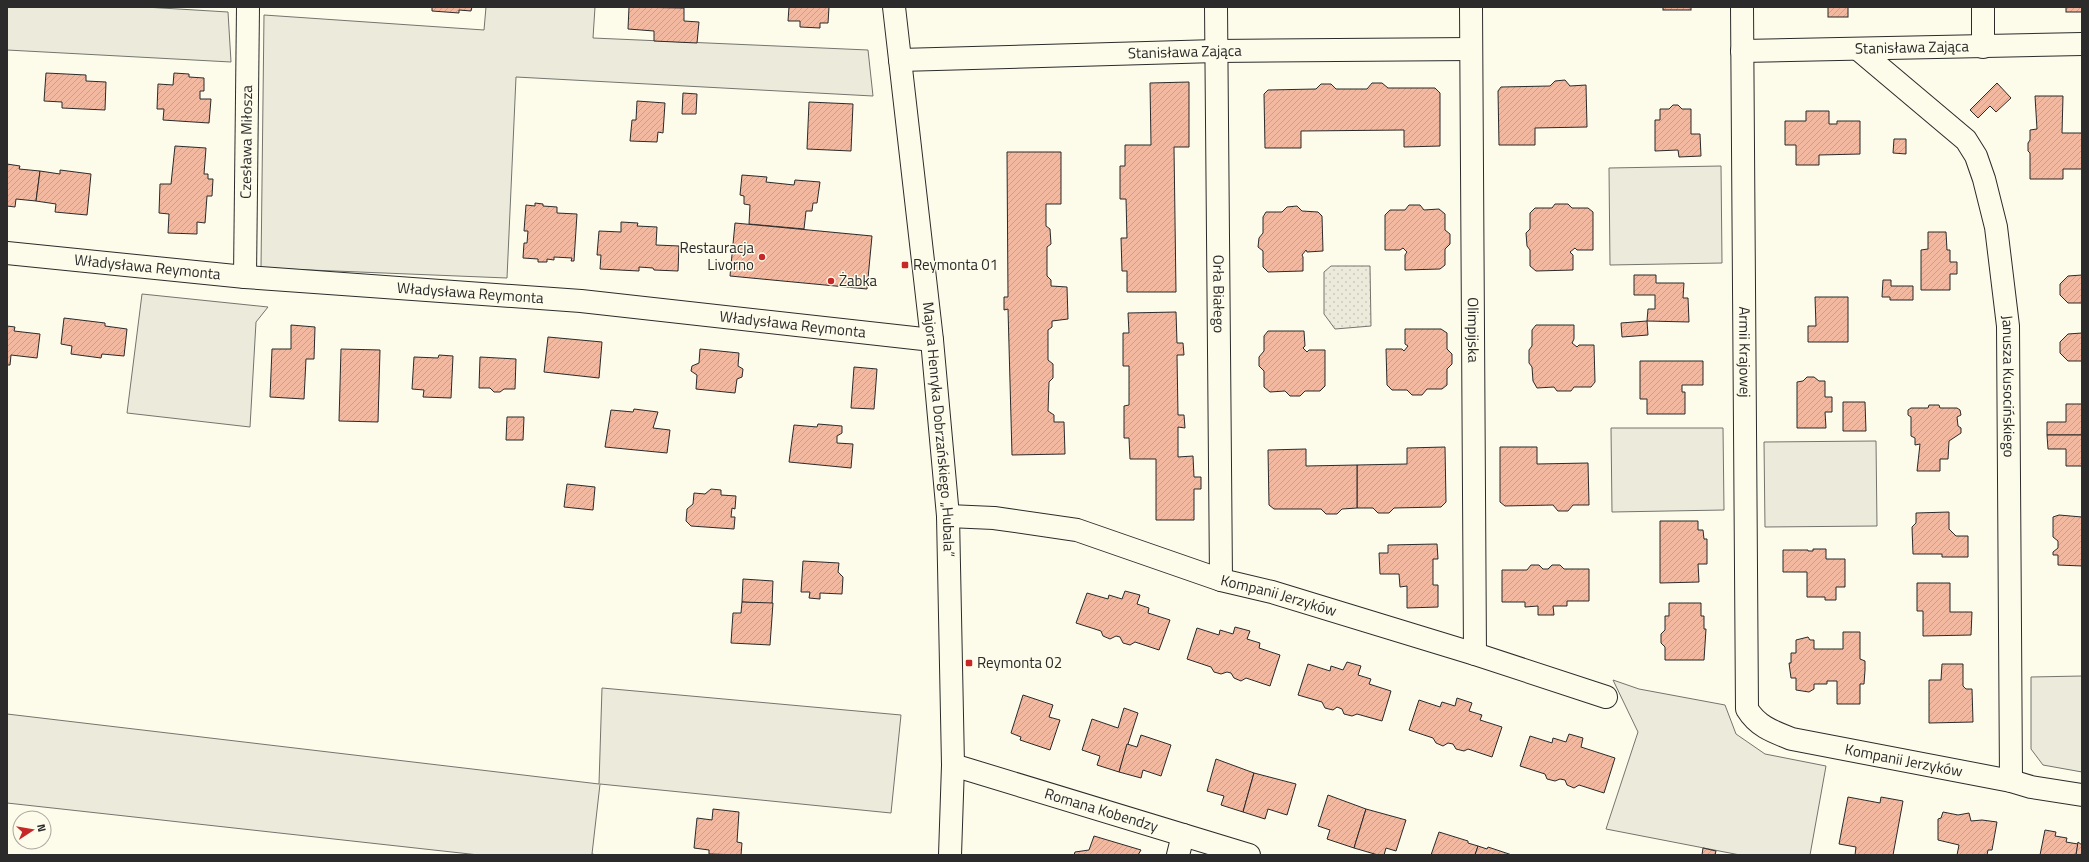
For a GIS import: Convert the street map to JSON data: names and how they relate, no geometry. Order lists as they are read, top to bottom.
{
  "streets": {
    "street": [
      "Stanisława Zająca",
      "Czesława Miłosza",
      "Władysława Reymonta",
      "Orła Białego",
      "Olimpijska",
      "Armii Krajowej",
      "Janusza Kusocińskiego",
      "Majora Henryka Dobrzańskiego „Hubala”",
      "Kompanii Jerzyków",
      "Romana Kobendzy"
    ]
  },
  "crossings": [
    ["Stanisława Zająca", "Orła Białego"],
    ["Stanisława Zająca", "Olimpijska"],
    ["Stanisława Zająca", "Armii Krajowej"],
    ["Stanisława Zająca", "Janusza Kusocińskiego"],
    ["Stanisława Zająca", "Majora Henryka Dobrzańskiego „Hubala”"],
    ["Czesława Miłosza", "Władysława Reymonta"],
    ["Władysława Reymonta", "Majora Henryka Dobrzańskiego „Hubala”"],
    ["Orła Białego", "Kompanii Jerzyków"],
    ["Olimpijska", "Kompanii Jerzyków"],
    ["Armii Krajowej", "Kompanii Jerzyków"],
    ["Janusza Kusocińskiego", "Kompanii Jerzyków"],
    ["Majora Henryka Dobrzańskiego „Hubala”", "Kompanii Jerzyków"],
    ["Majora Henryka Dobrzańskiego „Hubala”", "Romana Kobendzy"]
  ],
  "places": {
    "other": ["Restauracja Livorno", "Żabka"],
    "transit": ["Reymonta 01", "Reymonta 02"]
  },
  "north": "right"
}
